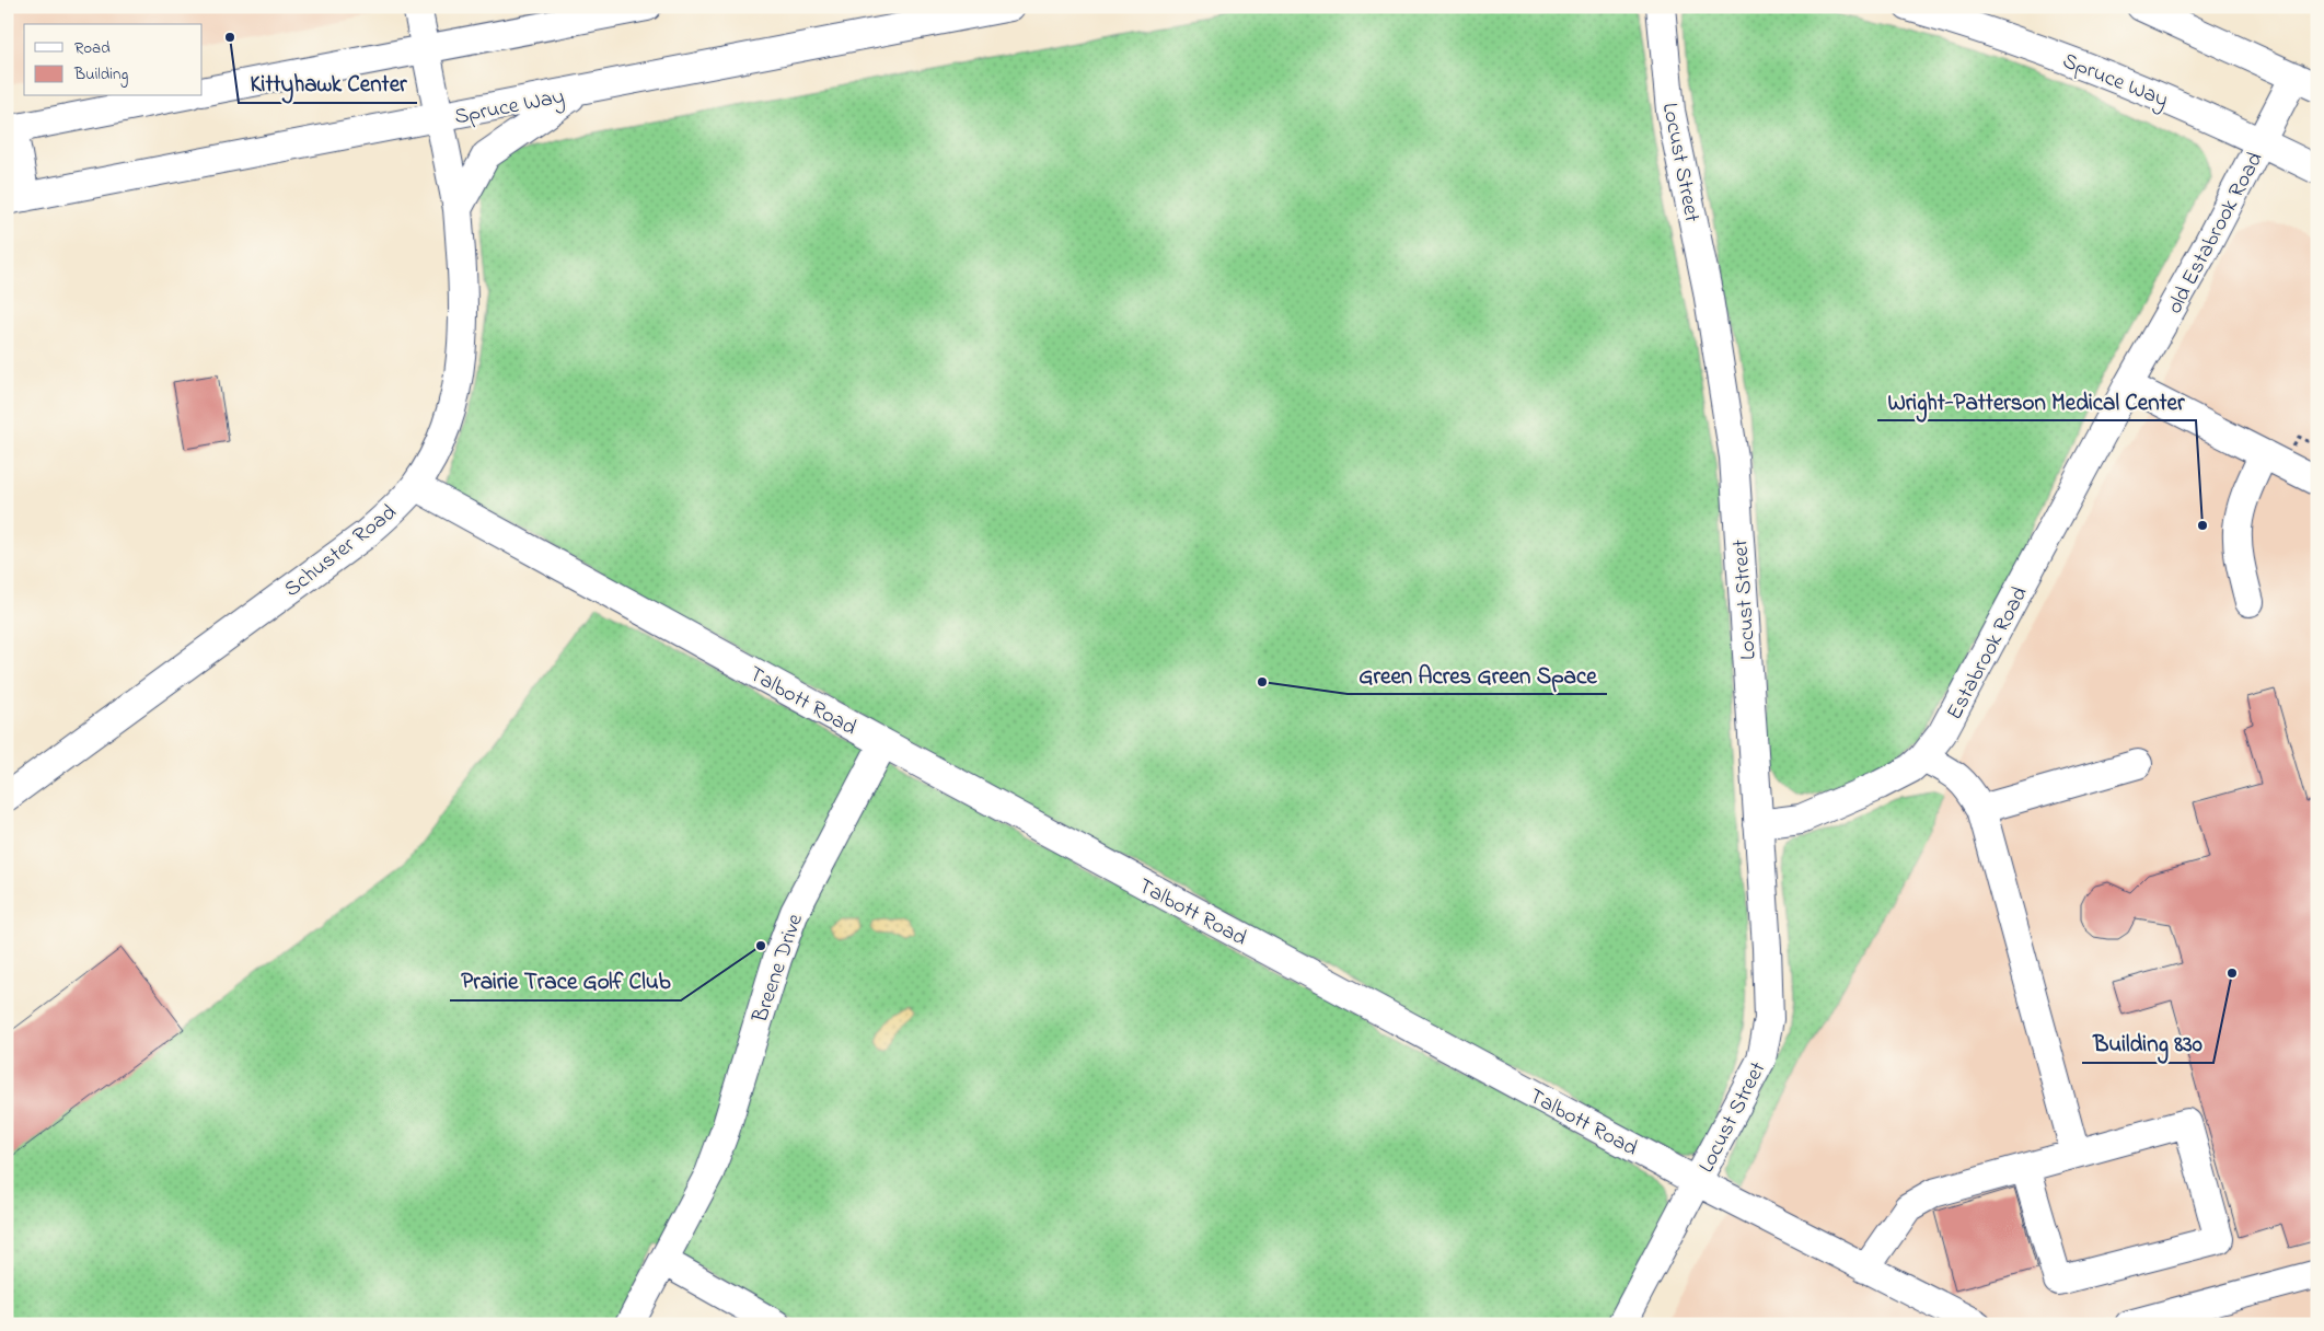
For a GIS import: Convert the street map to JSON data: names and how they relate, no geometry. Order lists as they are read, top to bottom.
{
  "streets": {
    "street": [
      "Spruce Way",
      "Locust Street",
      "old Estabrook Road",
      "Schuster Road",
      "Estabrook Road",
      "Talbott Road",
      "Breene Drive"
    ]
  },
  "crossings": [
    ["Spruce Way", "old Estabrook Road"],
    ["Spruce Way", "Schuster Road"],
    ["Locust Street", "Estabrook Road"],
    ["Locust Street", "Talbott Road"],
    ["old Estabrook Road", "Estabrook Road"],
    ["Schuster Road", "Talbott Road"],
    ["Talbott Road", "Breene Drive"]
  ],
  "places": [
    "Kittyhawk Center",
    "Wright-Patterson Medical Center",
    "Green Acres Green Space",
    "Prairie Trace Golf Club",
    "Building 830"
  ],
  "legend": ["Road", "Building"]
}
